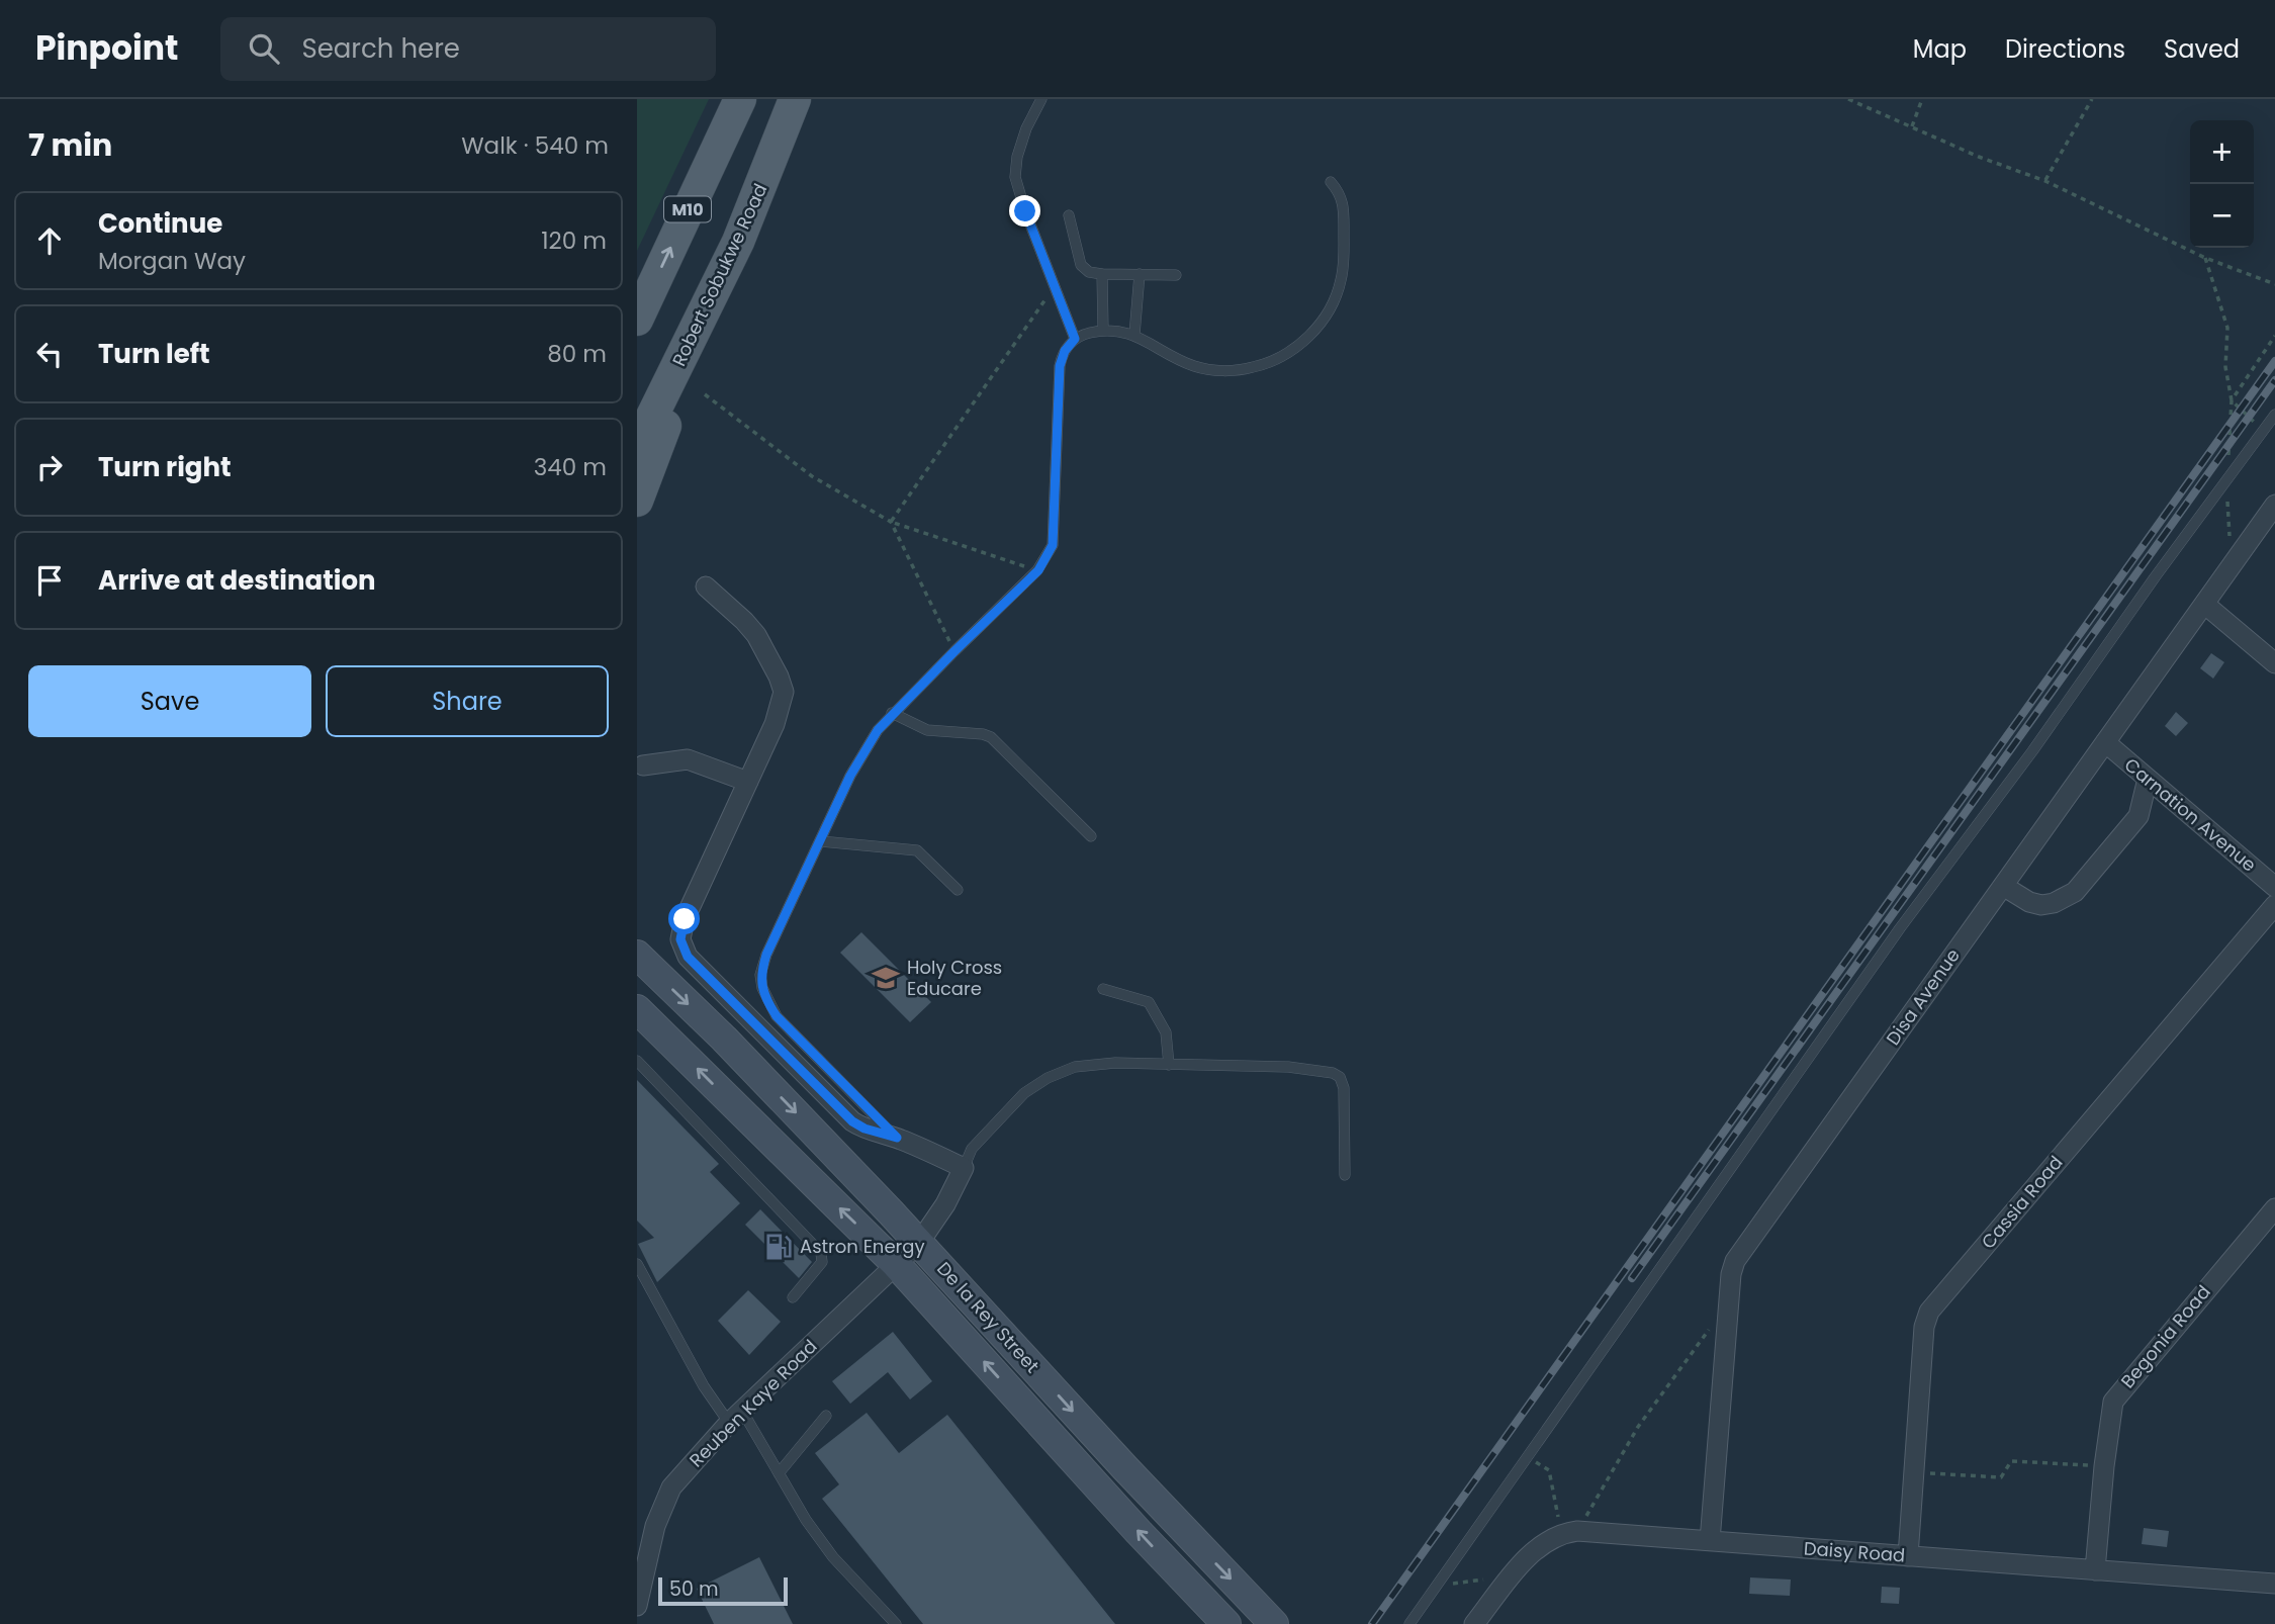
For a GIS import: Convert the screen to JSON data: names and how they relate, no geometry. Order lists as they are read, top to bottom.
{
  "streets": {
    "main road": ["M10", "Robert Sobukwe Road", "De la Rey Street"],
    "street": [
      "Carnation Avenue",
      "Disa Avenue",
      "Cassia Road",
      "Begonia Road",
      "Reuben Kaye Road",
      "Daisy Road"
    ]
  },
  "crossings": [
    ["Carnation Avenue", "Disa Avenue"],
    ["Disa Avenue", "Daisy Road"],
    ["Cassia Road", "Daisy Road"],
    ["De la Rey Street", "Reuben Kaye Road"],
    ["Begonia Road", "Daisy Road"]
  ],
  "places": {
    "school or university": ["Holy Cross Educare"],
    "fuel station": ["Astron Energy"]
  },
  "scale_bar": "50 m",
  "page": {
    "header": "Pinpoint",
    "search": "Search here",
    "nav": ["Map", "Directions", "Saved"],
    "heading": ["7 min", "Walk · 540 m"],
    "map_buttons": ["+", "−"],
    "list": [
      ["Continue", "Morgan Way", "120 m"],
      ["Turn left", "80 m"],
      ["Turn right", "340 m"],
      "Arrive at destination"
    ],
    "buttons": ["Save", "Share"],
    "scale": "50 m"
  }
}
